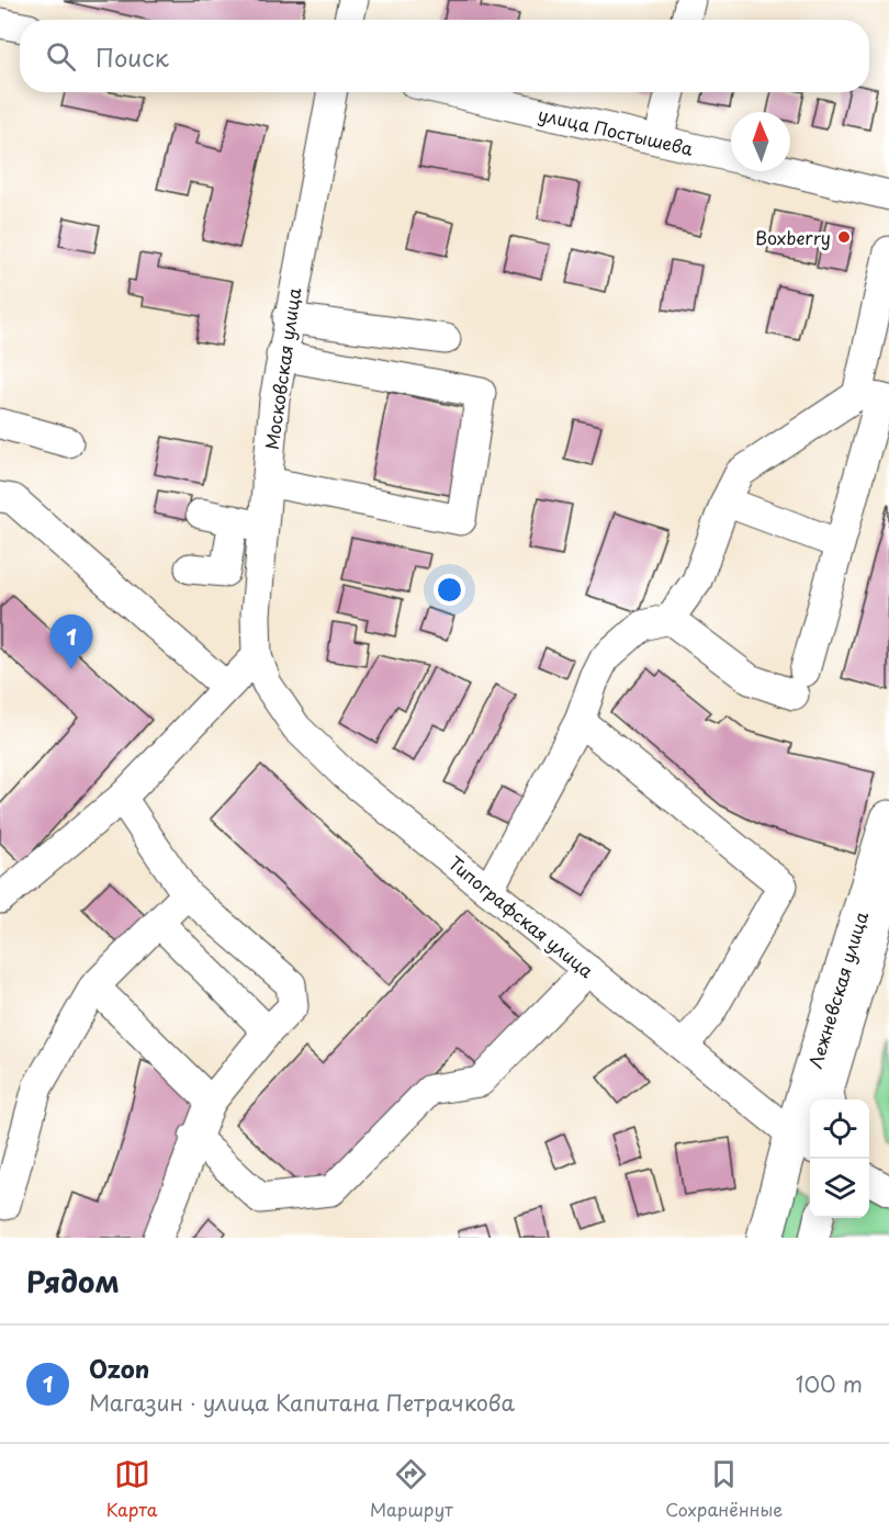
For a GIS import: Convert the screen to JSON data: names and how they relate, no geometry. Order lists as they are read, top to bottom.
{
  "streets": {
    "highway": ["Лежневская улица"],
    "street": ["улица Постышева", "Московская улица", "Типографская улица"]
  },
  "crossings": [
    ["Московская улица", "Типографская улица"],
    ["Типографская улица", "Лежневская улица"]
  ],
  "places": ["Boxberry"],
  "north": "top",
  "page": {
    "search": "Поиск",
    "pins": "1",
    "heading": "Рядом",
    "list": [
      {
        "mark": "1",
        "name": "Ozon",
        "note": "Магазин · улица Капитана Петрачкова",
        "value": "100 m"
      }
    ],
    "nav": ["Карта", "Маршрут", "Сохранённые"]
  }
}
